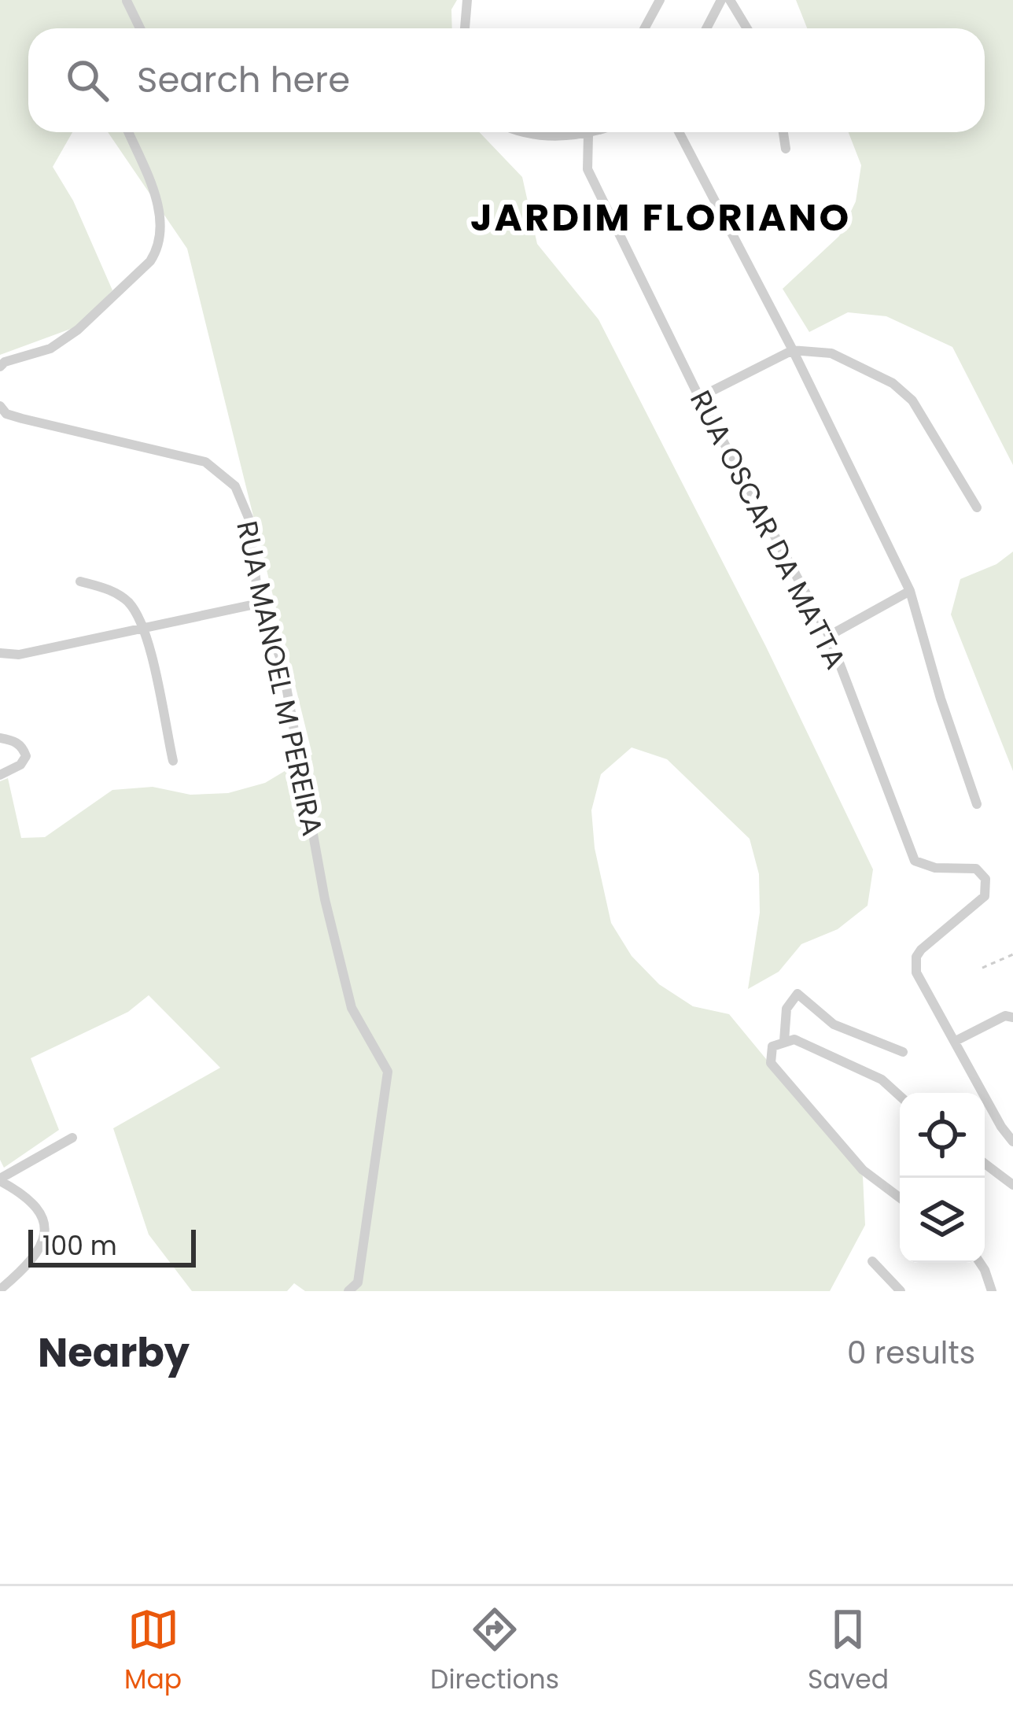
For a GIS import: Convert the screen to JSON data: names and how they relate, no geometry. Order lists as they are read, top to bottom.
{
  "streets": {
    "street": ["RUA OSCAR DA MATTA", "RUA MANOEL M PEREIRA"]
  },
  "districts": ["JARDIM FLORIANO"],
  "scale_bar": "100 m",
  "page": {
    "search": "Search here",
    "scale": "100 m",
    "heading": ["Nearby", "0 results"],
    "nav": ["Map", "Directions", "Saved"]
  }
}
